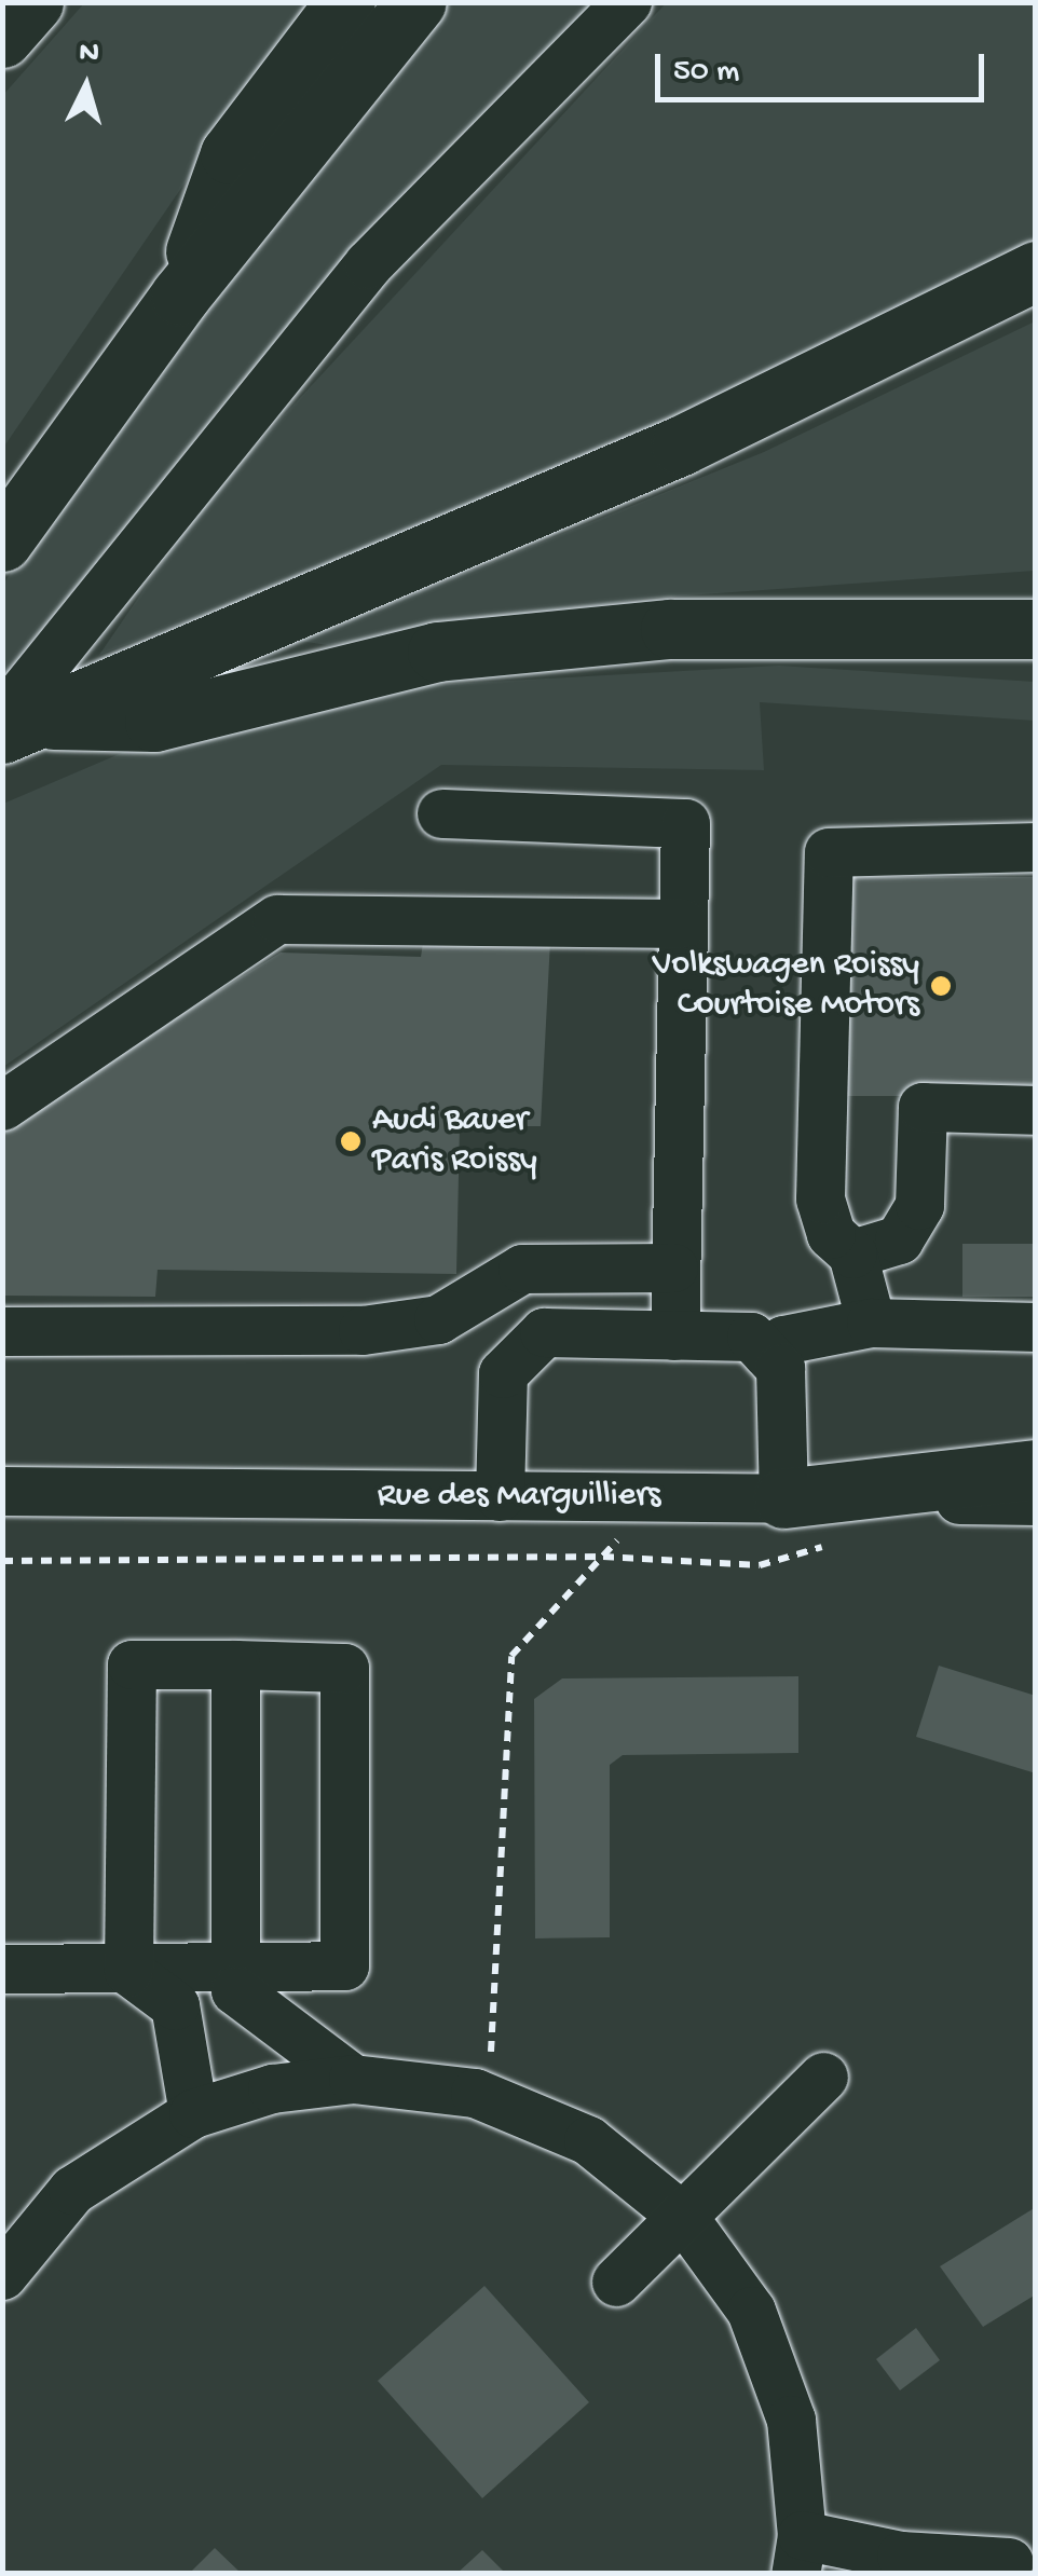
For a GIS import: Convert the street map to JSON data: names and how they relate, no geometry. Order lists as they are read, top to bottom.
{
  "streets": {
    "street": ["Rue des Marguilliers"]
  },
  "places": ["Volkswagen Roissy Courtoise Motors", "Audi Bauer Paris Roissy"],
  "scale_bar": "50 m",
  "north": "top"
}
